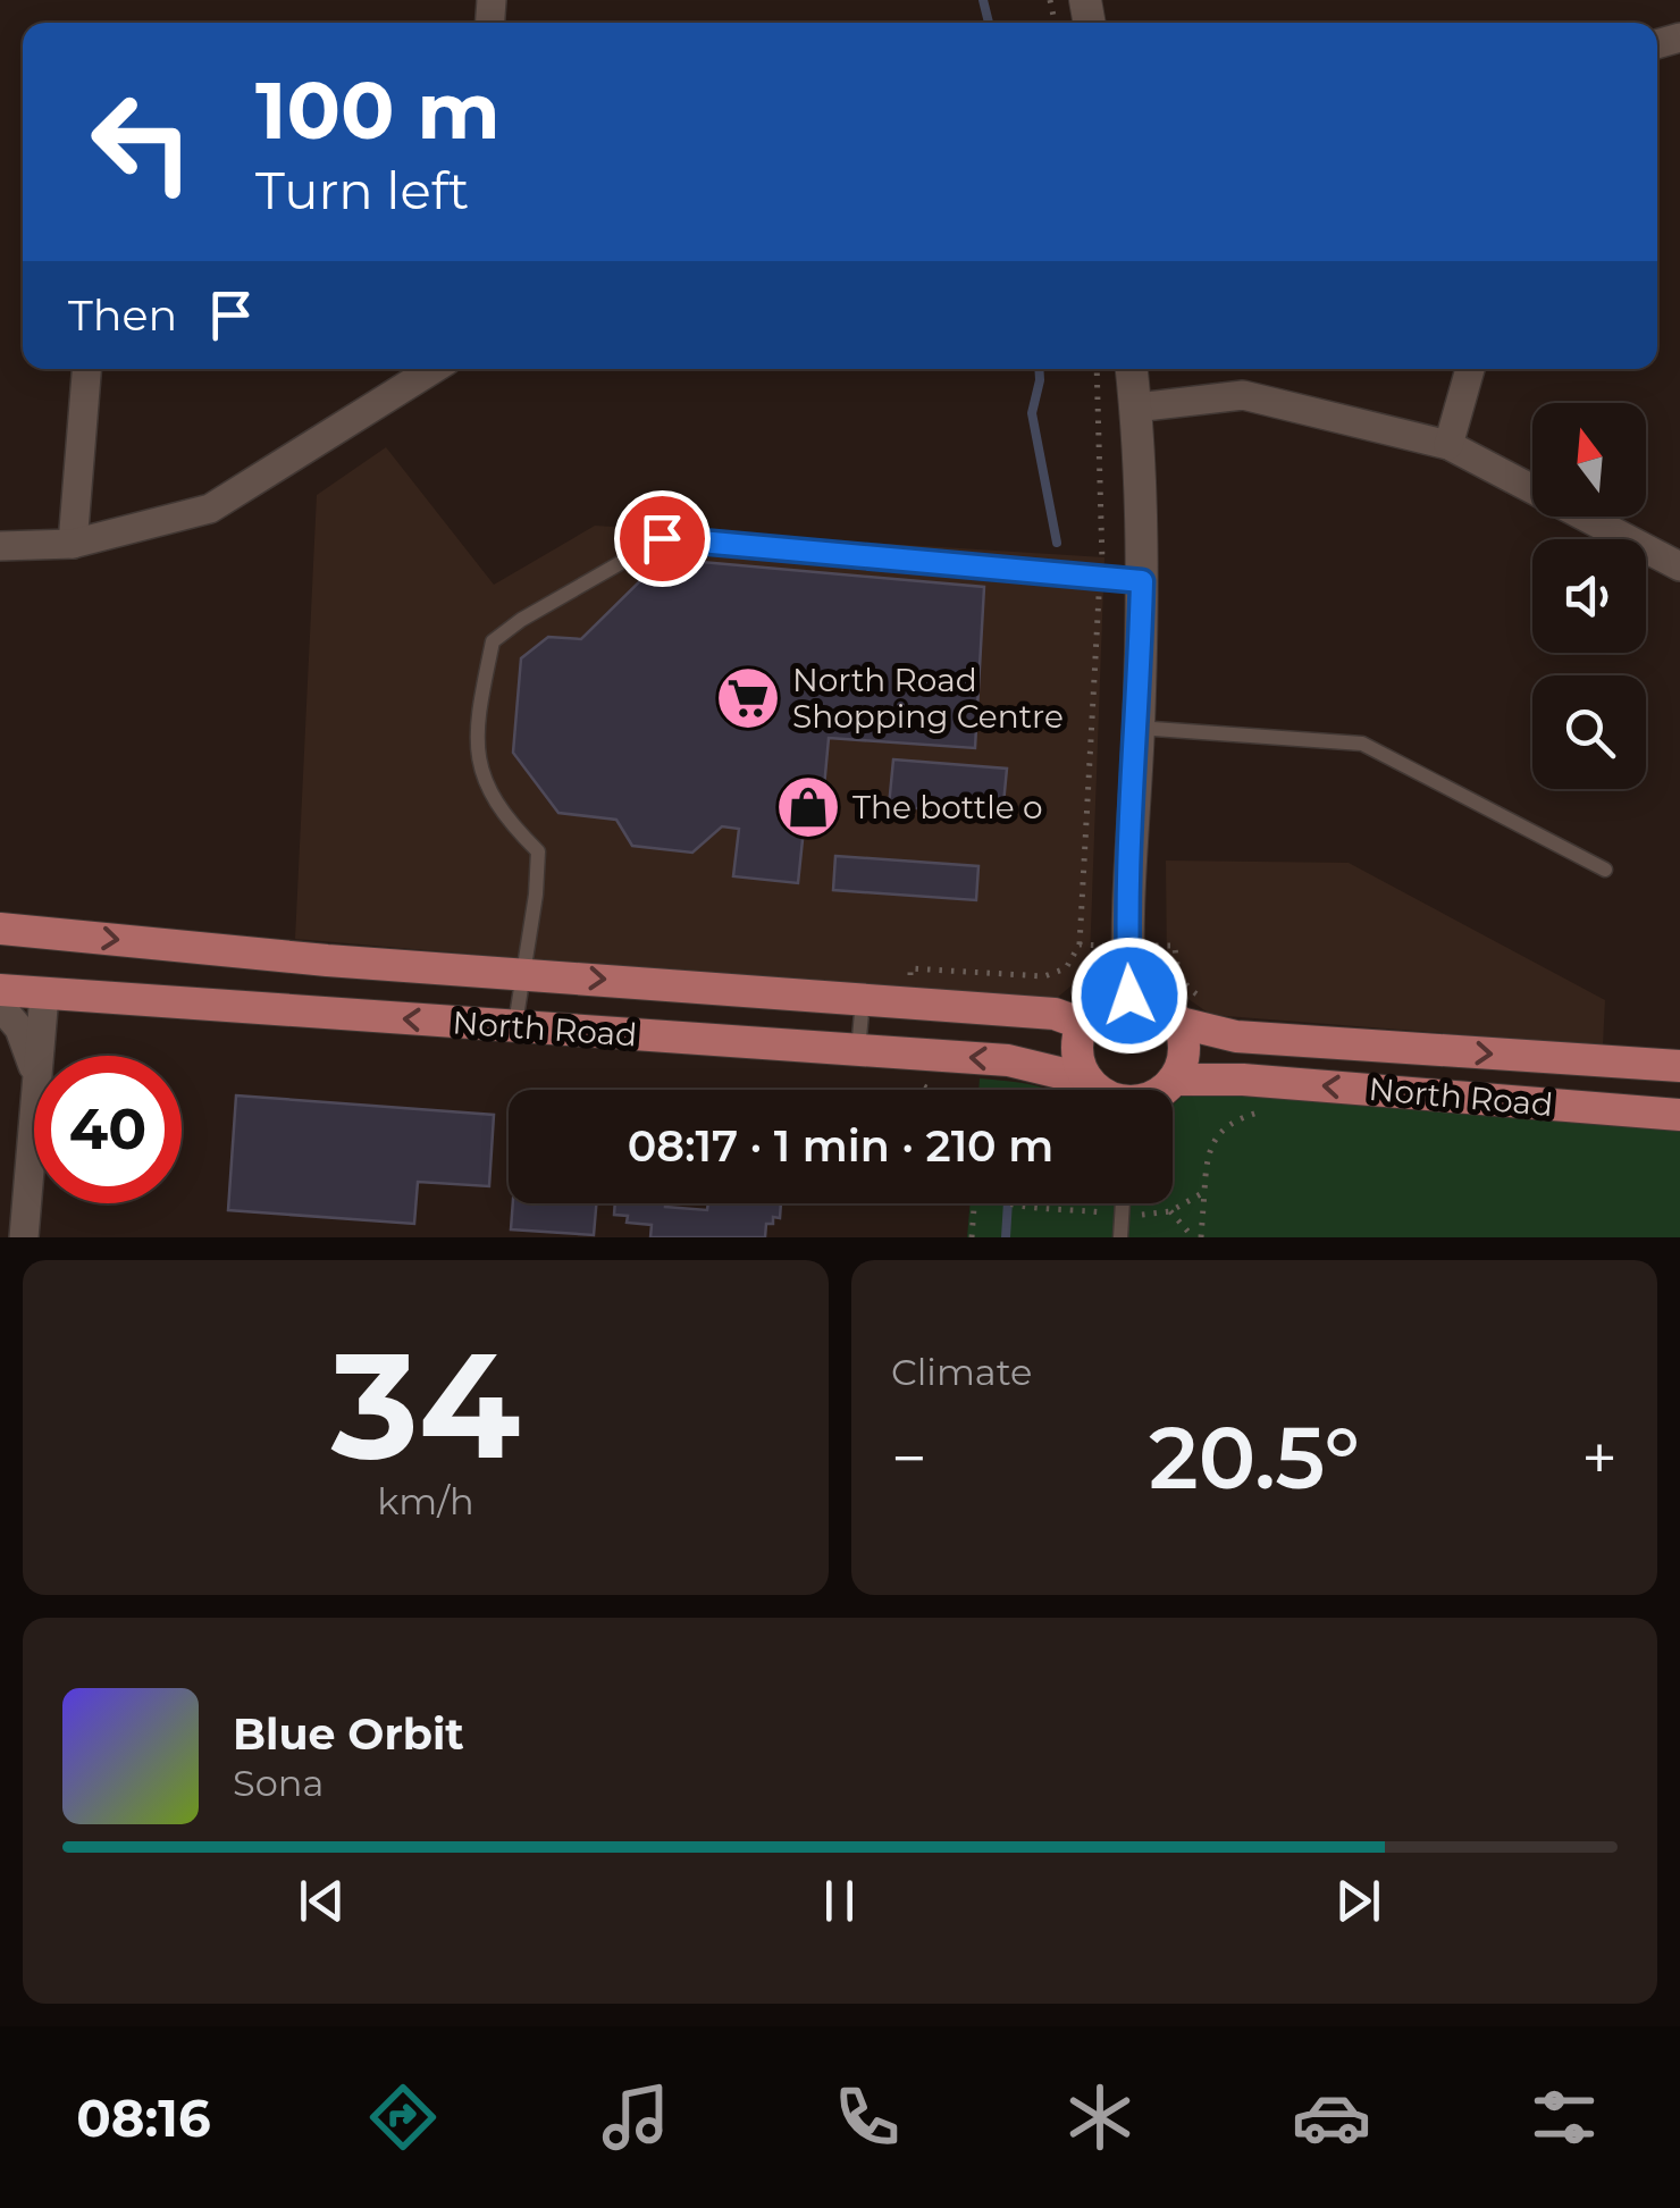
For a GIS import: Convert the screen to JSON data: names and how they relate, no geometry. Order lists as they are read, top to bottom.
{
  "streets": {
    "main road": ["North Road"]
  },
  "places": {
    "supermarket": ["North Road Shopping Centre"],
    "shop": ["The bottle o"]
  },
  "north": "top",
  "page": {
    "turn": ["100 m", "Turn left"],
    "then": "Then",
    "limit": "40",
    "trip": "08:17 · 1 min · 210 m",
    "tile": [
      ["34", "km/h"],
      "Climate"
    ],
    "heat": ["−", "20.5°", "+"],
    "song": ["Blue Orbit", "Sona"],
    "tabs": "08:16"
  }
}
